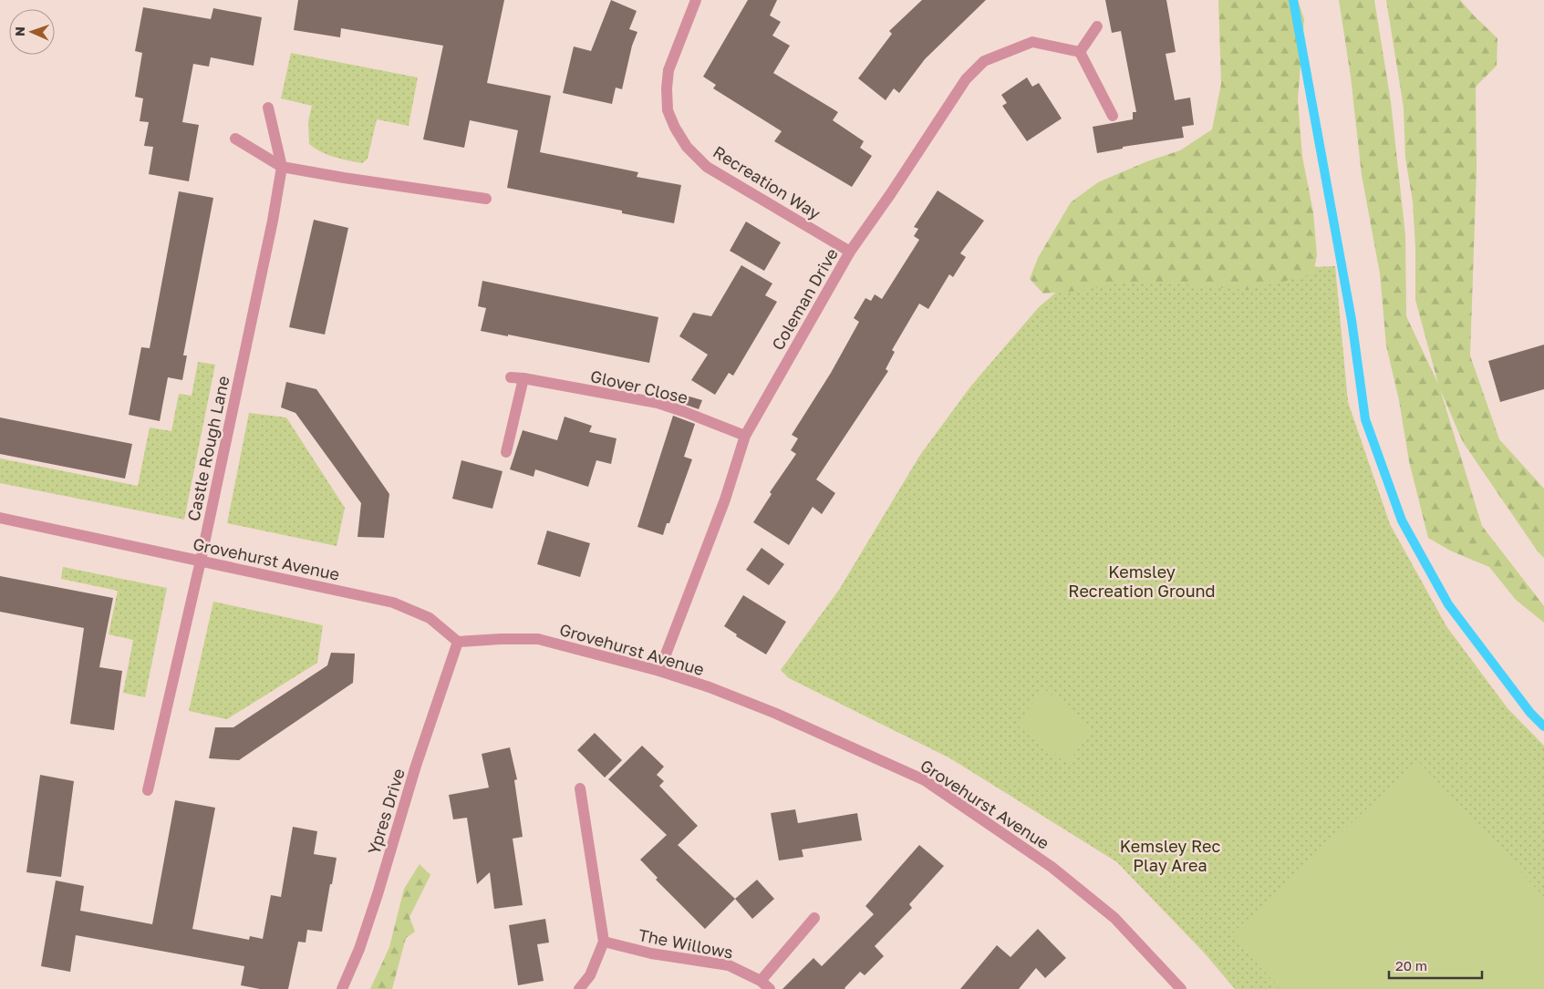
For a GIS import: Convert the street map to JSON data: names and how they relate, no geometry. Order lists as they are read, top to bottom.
{
  "streets": {
    "street": [
      "Recreation Way",
      "Coleman Drive",
      "Glover Close",
      "Castle Rough Lane",
      "Grovehurst Avenue",
      "Ypres Drive",
      "The Willows"
    ]
  },
  "crossings": [
    ["Recreation Way", "Coleman Drive"],
    ["Coleman Drive", "Glover Close"],
    ["Coleman Drive", "Grovehurst Avenue"],
    ["Castle Rough Lane", "Grovehurst Avenue"],
    ["Grovehurst Avenue", "Ypres Drive"]
  ],
  "parks": ["Kemsley Recreation Ground", "Kemsley Rec Play Area"],
  "scale_bar": "20 m",
  "north": "left"
}
